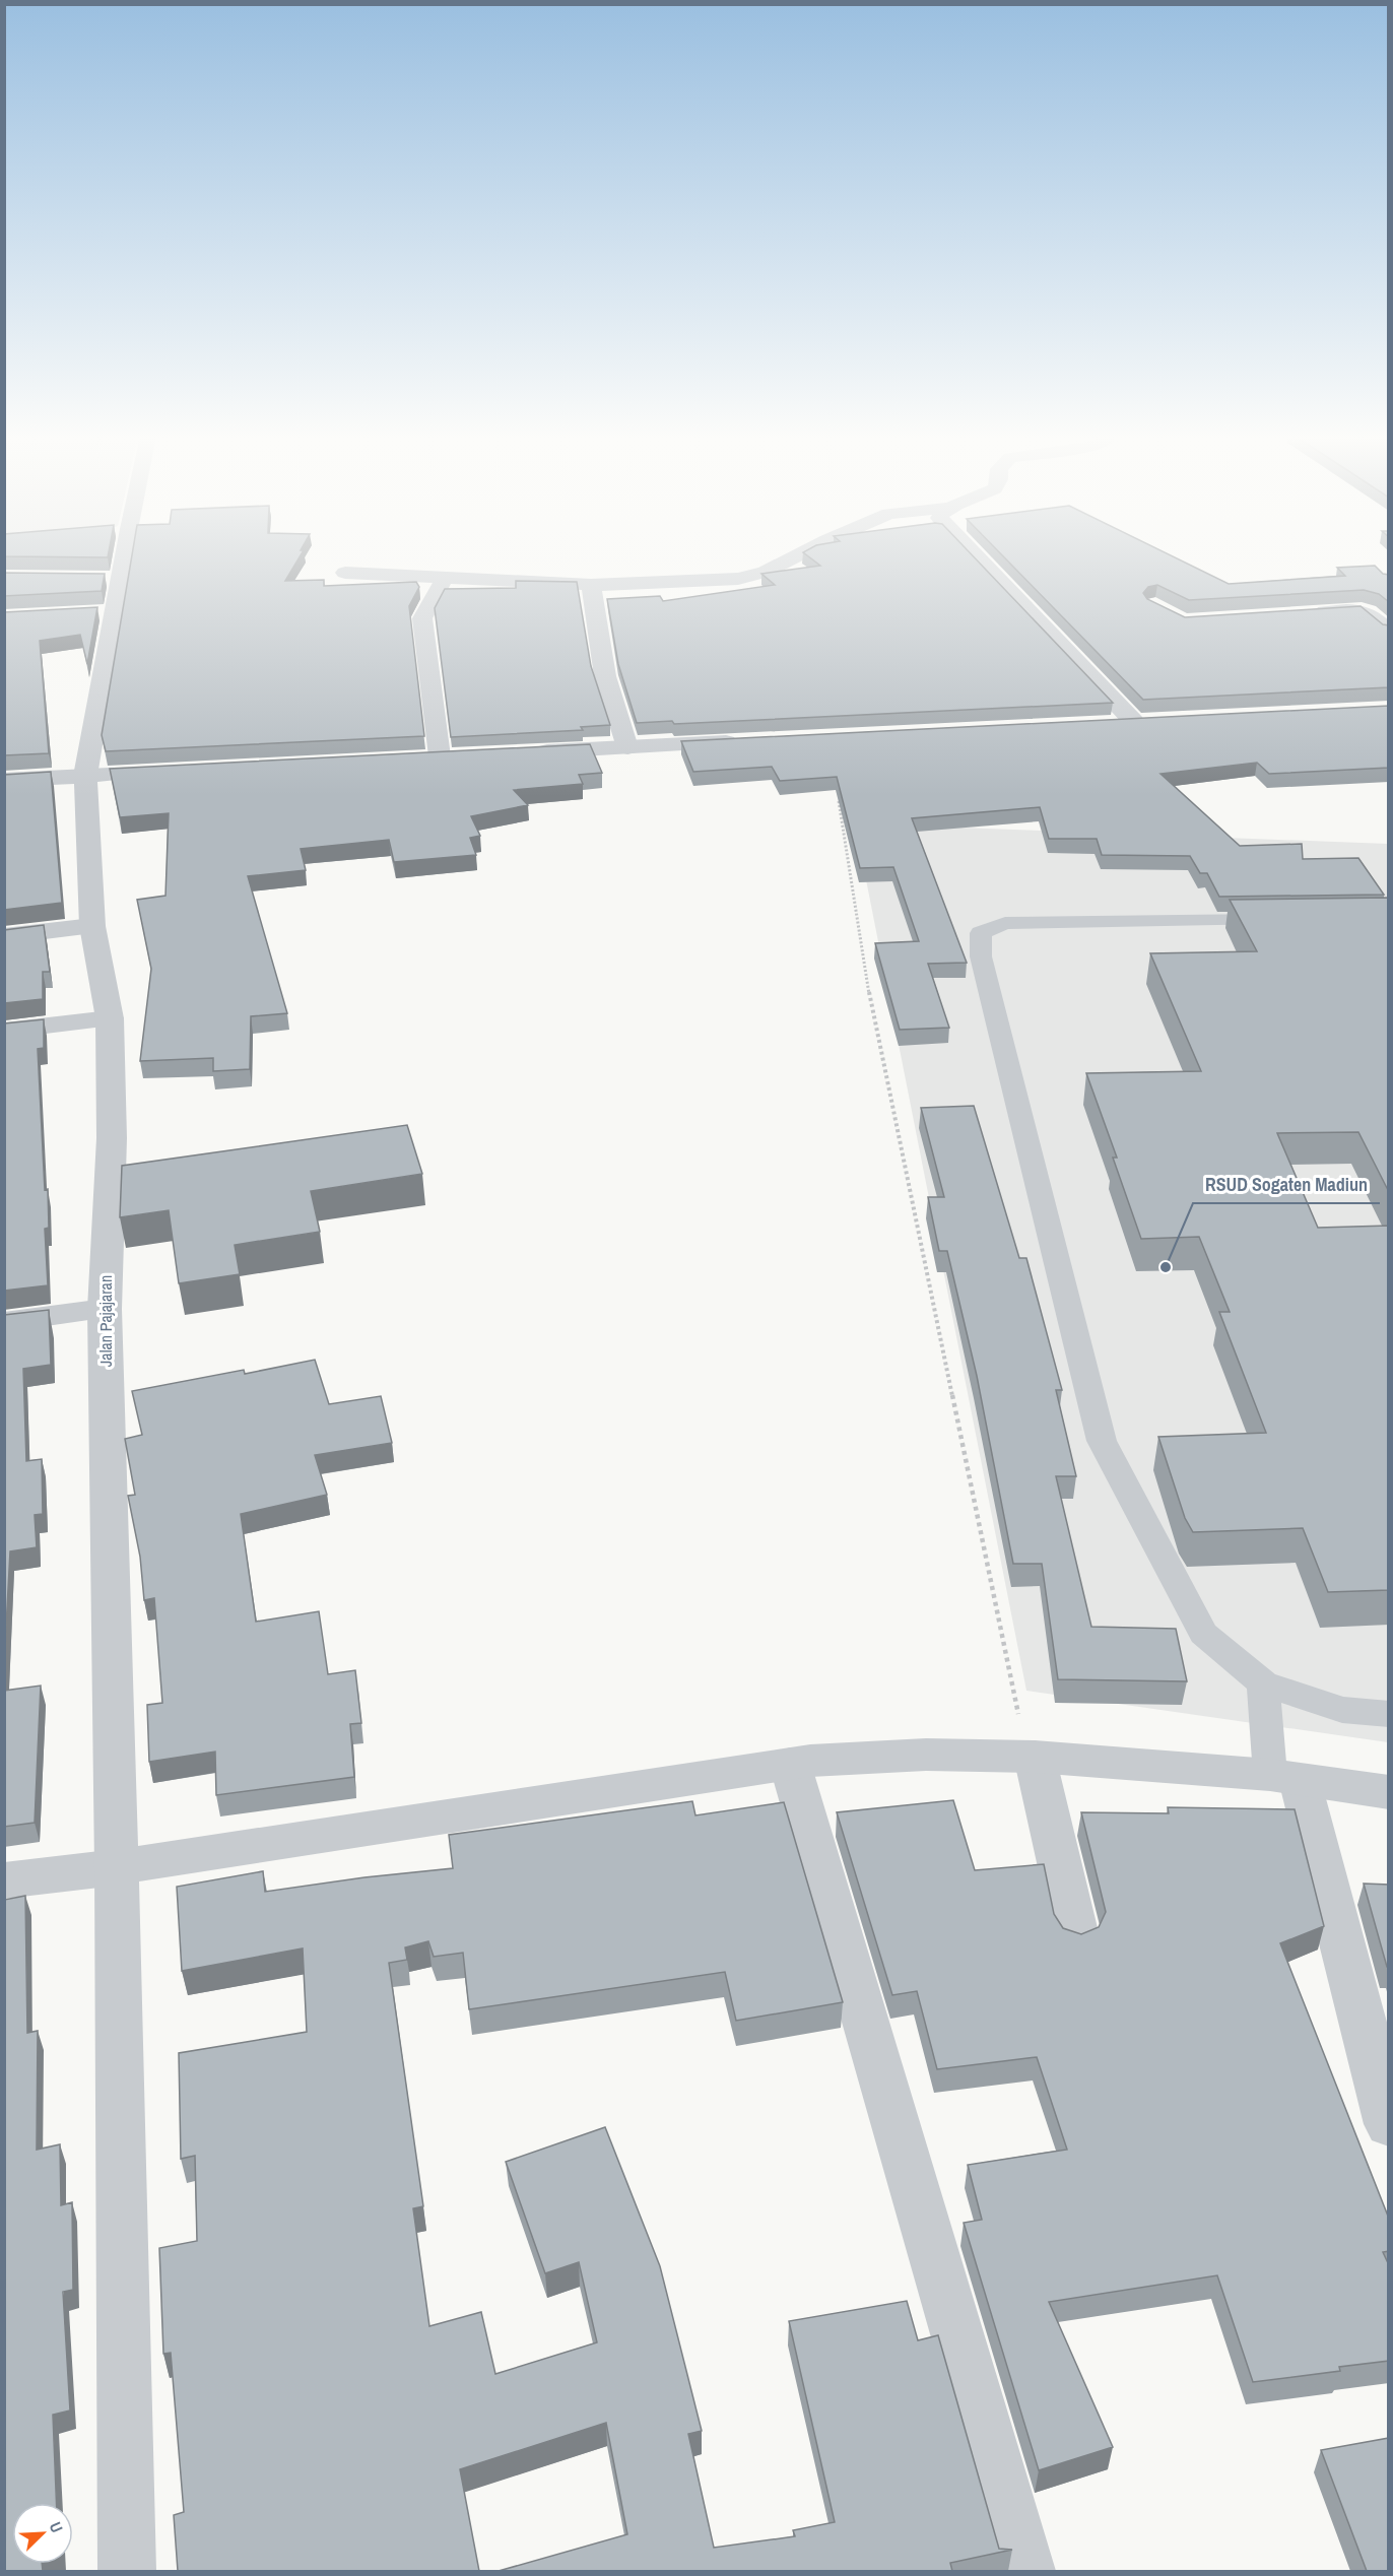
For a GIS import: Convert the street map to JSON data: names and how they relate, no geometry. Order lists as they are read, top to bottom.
{
  "streets": {
    "street": ["Jalan Pajajaran"]
  },
  "places": ["RSUD Sogaten Madiun"],
  "north": "top right"
}
